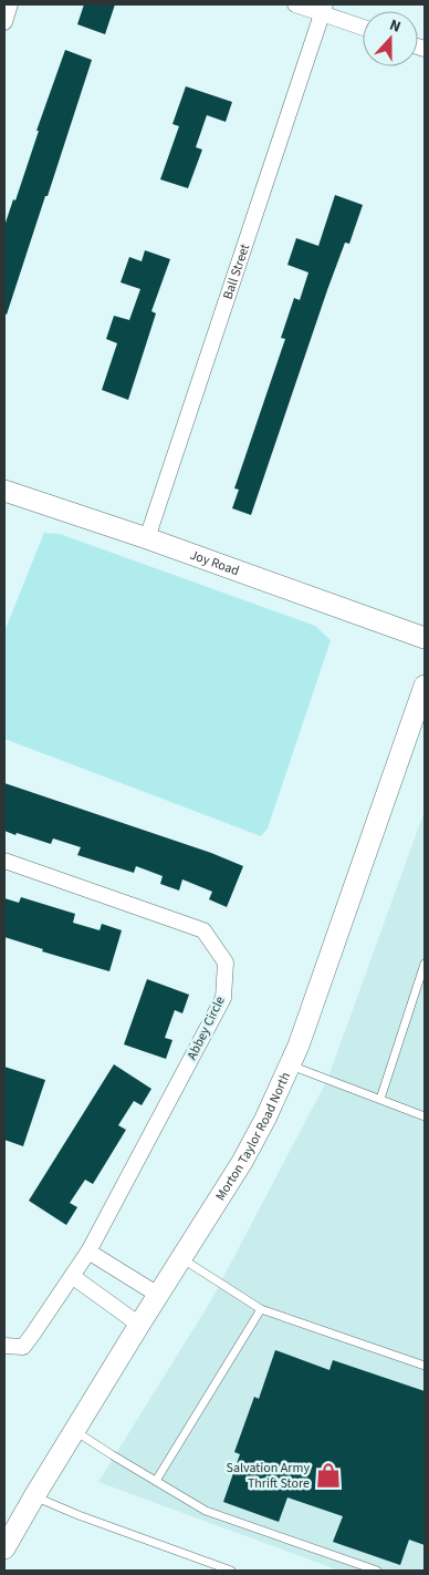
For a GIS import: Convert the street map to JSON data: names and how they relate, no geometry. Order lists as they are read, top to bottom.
{
  "streets": {
    "street": [
      "Ball Street",
      "Joy Road",
      "Abbey Circle",
      "Morton Taylor Road North"
    ]
  },
  "crossings": [
    ["Ball Street", "Joy Road"]
  ],
  "places": {
    "shop": ["Salvation Army Thrift Store"]
  },
  "north": "top"
}
